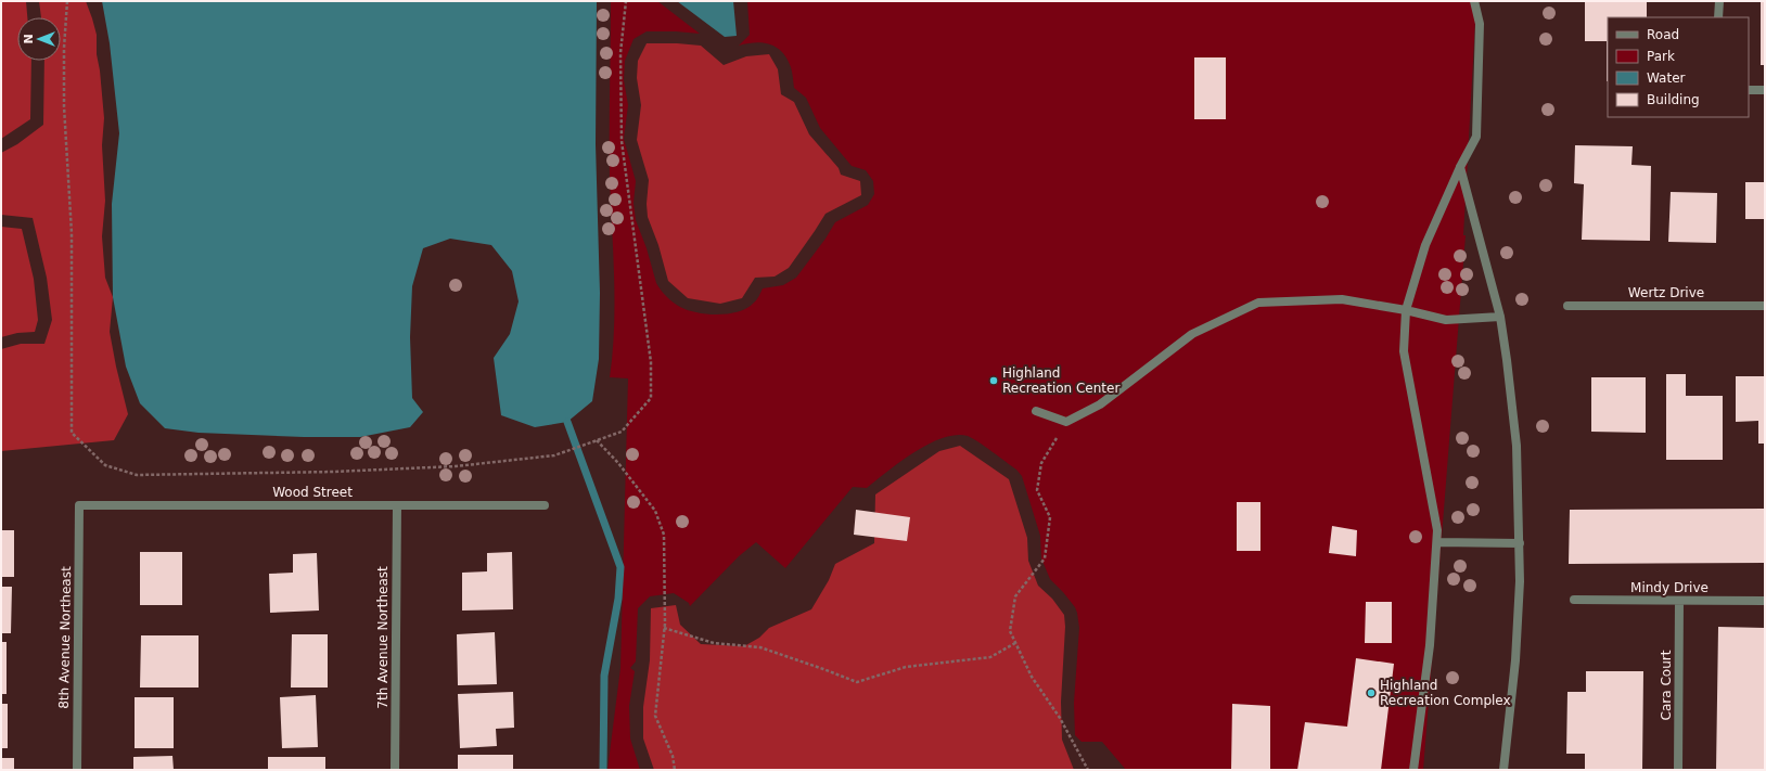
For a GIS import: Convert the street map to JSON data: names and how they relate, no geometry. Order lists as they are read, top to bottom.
{
  "streets": {
    "street": [
      "Wertz Drive",
      "Wood Street",
      "Mindy Drive",
      "8th Avenue Northeast",
      "7th Avenue Northeast",
      "Cara Court"
    ]
  },
  "crossings": [
    ["Wood Street", "8th Avenue Northeast"],
    ["Wood Street", "7th Avenue Northeast"],
    ["Mindy Drive", "Cara Court"]
  ],
  "places": ["Highland Recreation Center", "Highland Recreation Complex"],
  "legend": [
    "Road",
    "Park",
    "Water",
    "Building"
  ],
  "north": "left"
}
